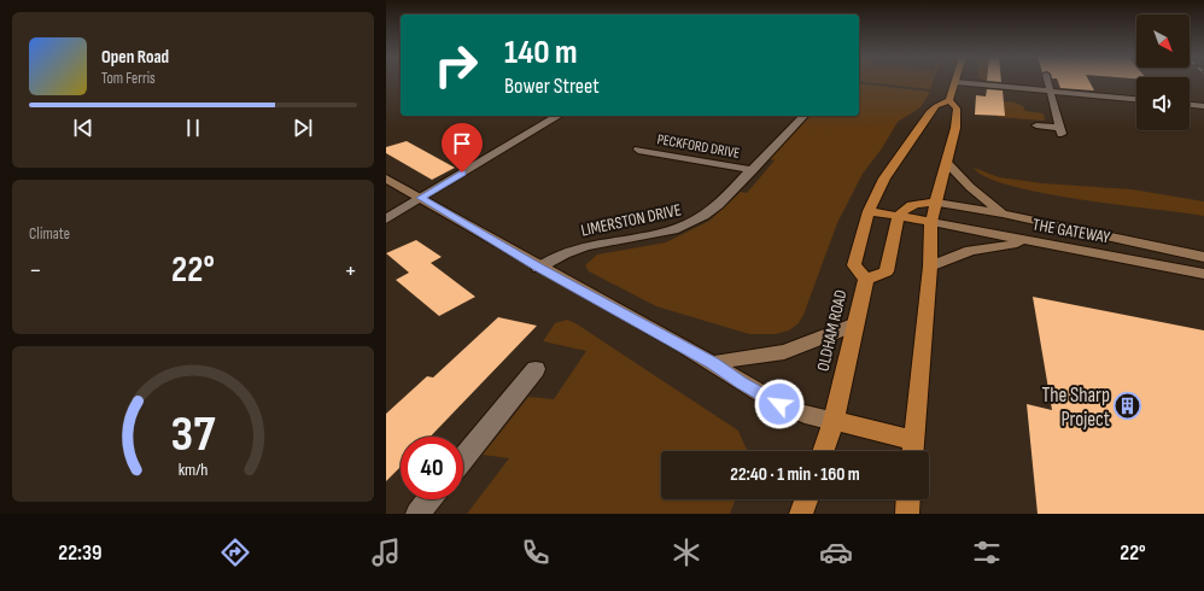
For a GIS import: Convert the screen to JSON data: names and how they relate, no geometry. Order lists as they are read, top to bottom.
{
  "streets": {
    "highway": ["OLDHAM ROAD"],
    "street": ["PECKFORD DRIVE", "LIMERSTON DRIVE", "THE GATEWAY"]
  },
  "crossings": [
    ["PECKFORD DRIVE", "LIMERSTON DRIVE"]
  ],
  "places": {
    "building": ["The Sharp Project"]
  },
  "north": "bottom right",
  "page": {
    "turn": ["140 m", "Bower Street"],
    "song": ["Open Road", "Tom Ferris"],
    "tile": "Climate",
    "heat": ["−", "22°", "+"],
    "limit": "40",
    "trip": "22:40 · 1 min · 160 m",
    "tabs": ["22:39", "22°"],
    "gauge": ["37", "km/h"]
  }
}
